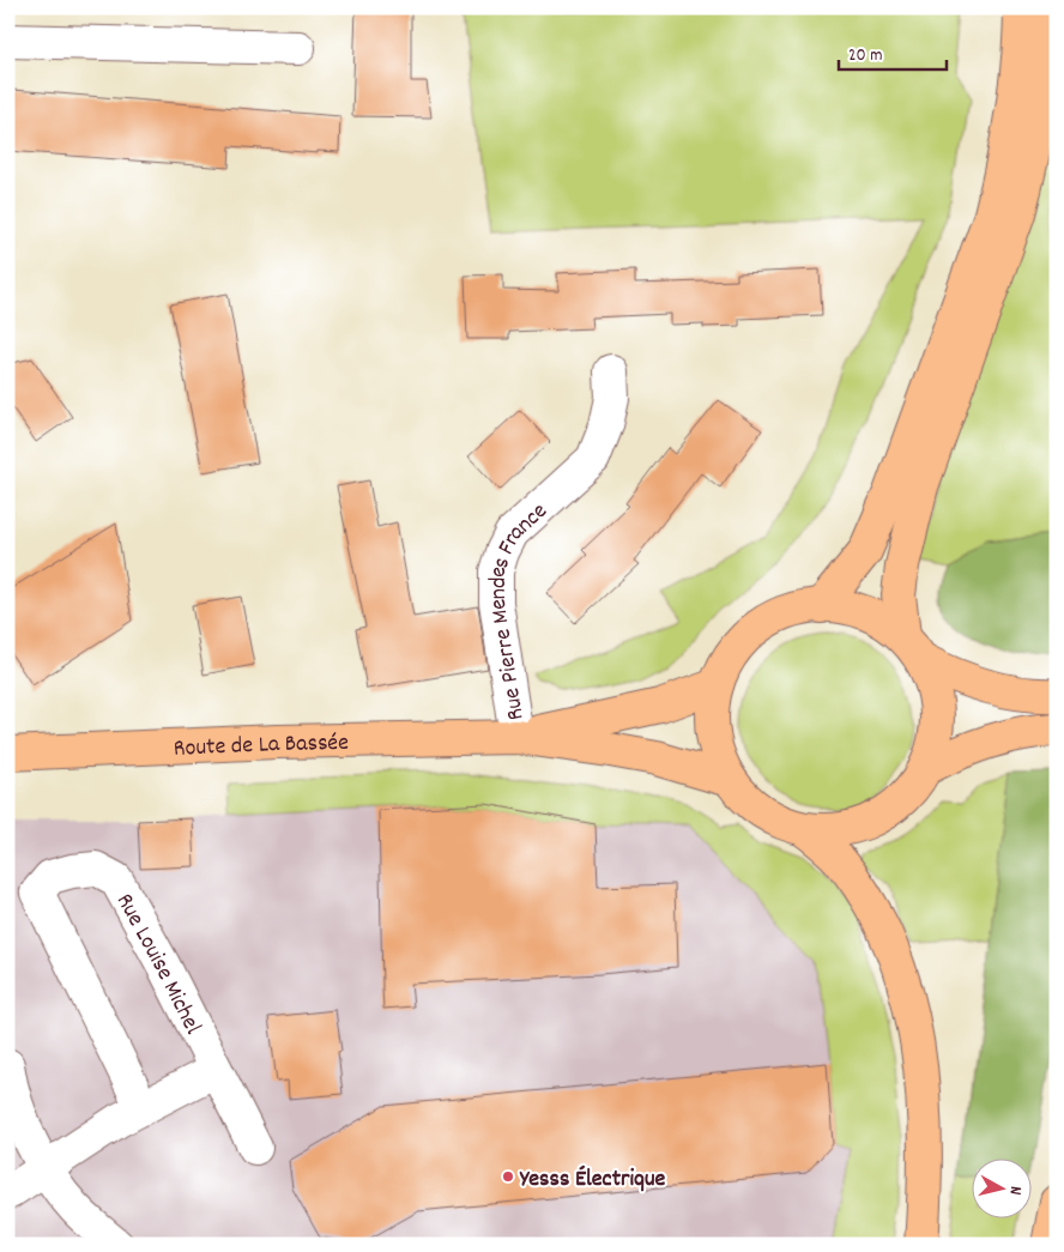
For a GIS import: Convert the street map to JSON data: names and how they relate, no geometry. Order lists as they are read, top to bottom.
{
  "streets": {
    "main road": ["Route de La Bassée"],
    "street": ["Rue Pierre Mendes France", "Rue Louise Michel"]
  },
  "crossings": [
    ["Rue Pierre Mendes France", "Route de La Bassée"]
  ],
  "places": ["Yesss Électrique"],
  "scale_bar": "20 m",
  "north": "right"
}
